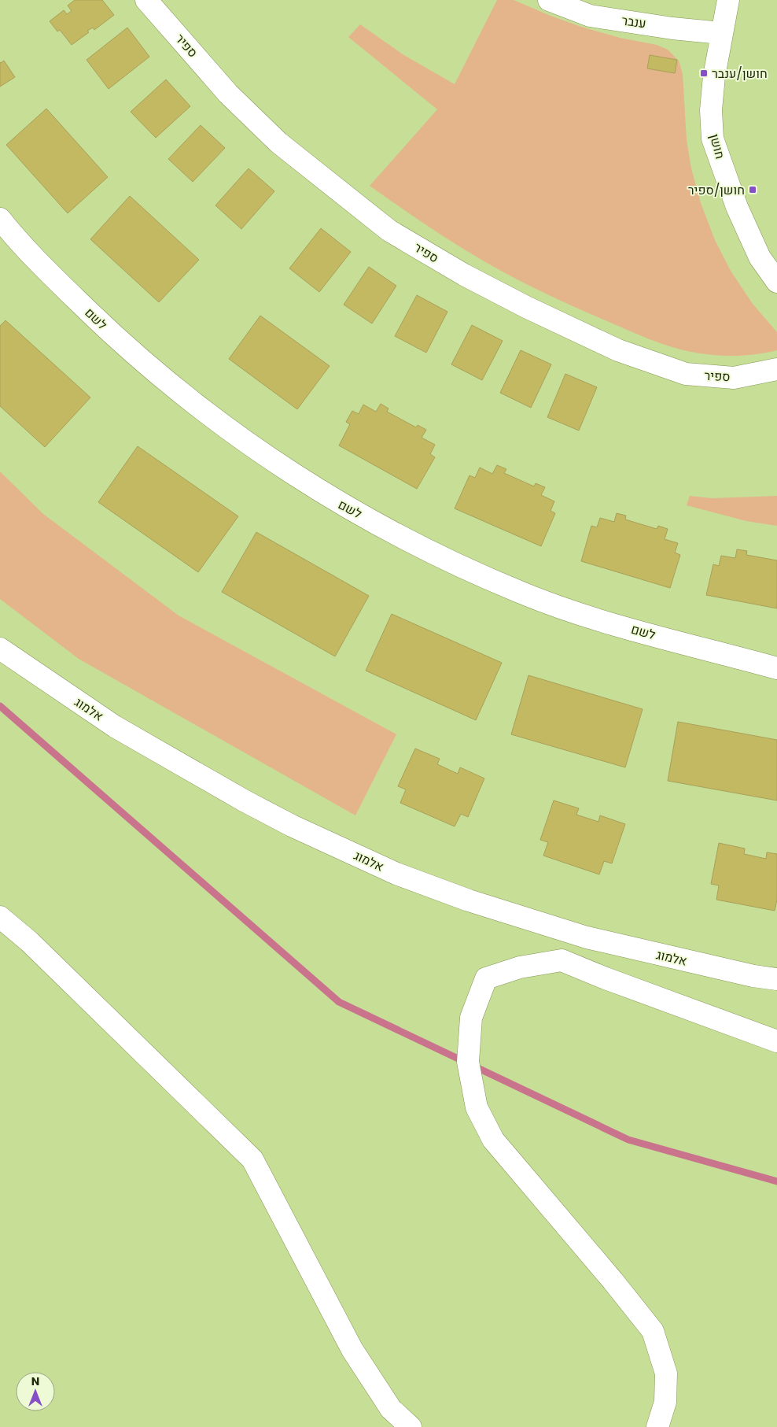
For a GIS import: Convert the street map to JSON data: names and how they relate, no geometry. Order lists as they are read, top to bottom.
{
  "streets": {
    "street": [
      "ענבר",
      "ספיר",
      "חושן",
      "לשם",
      "אלמוג"
    ]
  },
  "crossings": [
    ["ענבר", "חושן"]
  ],
  "places": {
    "transit": ["חושן/ענבר", "חושן/ספיר"]
  },
  "north": "top"
}
